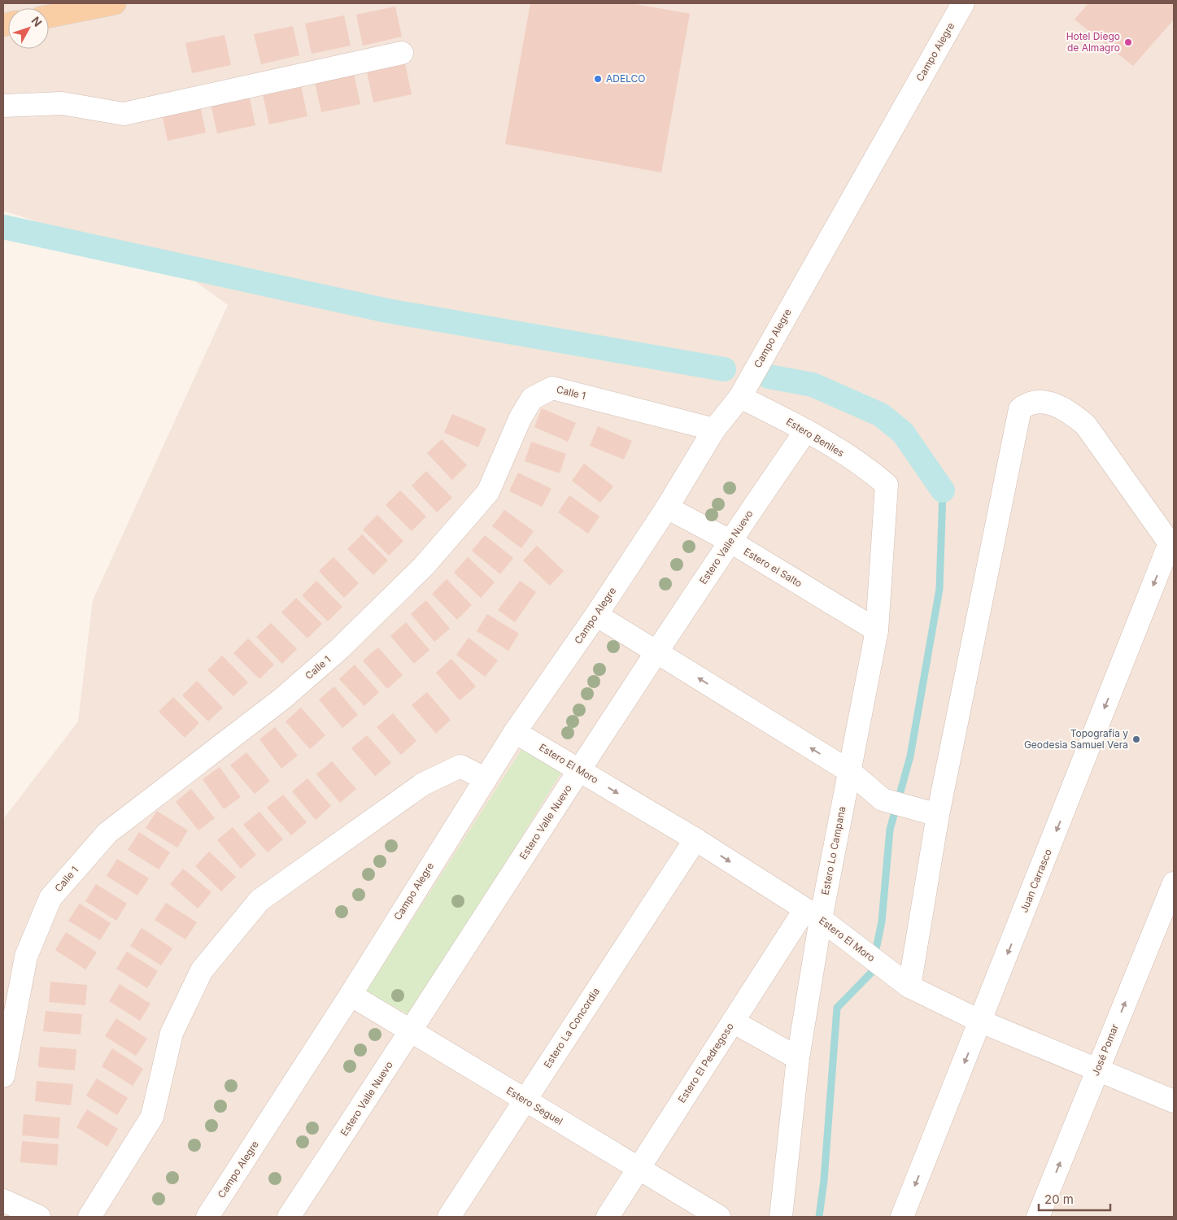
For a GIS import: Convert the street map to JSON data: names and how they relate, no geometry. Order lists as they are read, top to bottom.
{
  "streets": {
    "street": [
      "Campo Alegre",
      "Calle 1",
      "Estero Beniles",
      "Estero Valle Nuevo",
      "Estero el Salto",
      "Estero El Moro",
      "Estero Lo Campana",
      "Juan Carrasco",
      "Estero La Concordia",
      "José Pomar",
      "Estero El Pedregoso",
      "Estero Seguel"
    ]
  },
  "crossings": [
    ["Campo Alegre", "Calle 1"],
    ["Campo Alegre", "Estero Beniles"],
    ["Campo Alegre", "Estero el Salto"],
    ["Campo Alegre", "Estero El Moro"],
    ["Campo Alegre", "Estero Seguel"],
    ["Estero Beniles", "Estero Valle Nuevo"],
    ["Estero Beniles", "Estero Lo Campana"],
    ["Estero Valle Nuevo", "Estero el Salto"],
    ["Estero Valle Nuevo", "Estero El Moro"],
    ["Estero Valle Nuevo", "Estero Seguel"],
    ["Estero el Salto", "Estero Lo Campana"],
    ["Estero El Moro", "Estero Lo Campana"],
    ["Estero El Moro", "Juan Carrasco"],
    ["Estero El Moro", "Estero La Concordia"],
    ["Estero El Moro", "José Pomar"],
    ["Estero El Moro", "Estero El Pedregoso"],
    ["Estero Lo Campana", "Estero El Pedregoso"],
    ["Estero La Concordia", "Estero Seguel"],
    ["Estero El Pedregoso", "Estero Seguel"]
  ],
  "one_way": ["Juan Carrasco", "José Pomar"],
  "places": ["Hotel Diego de Almagro", "ADELCO", "Topografia y Geodesia Samuel Vera"],
  "scale_bar": "20 m",
  "north": "top right"
}
